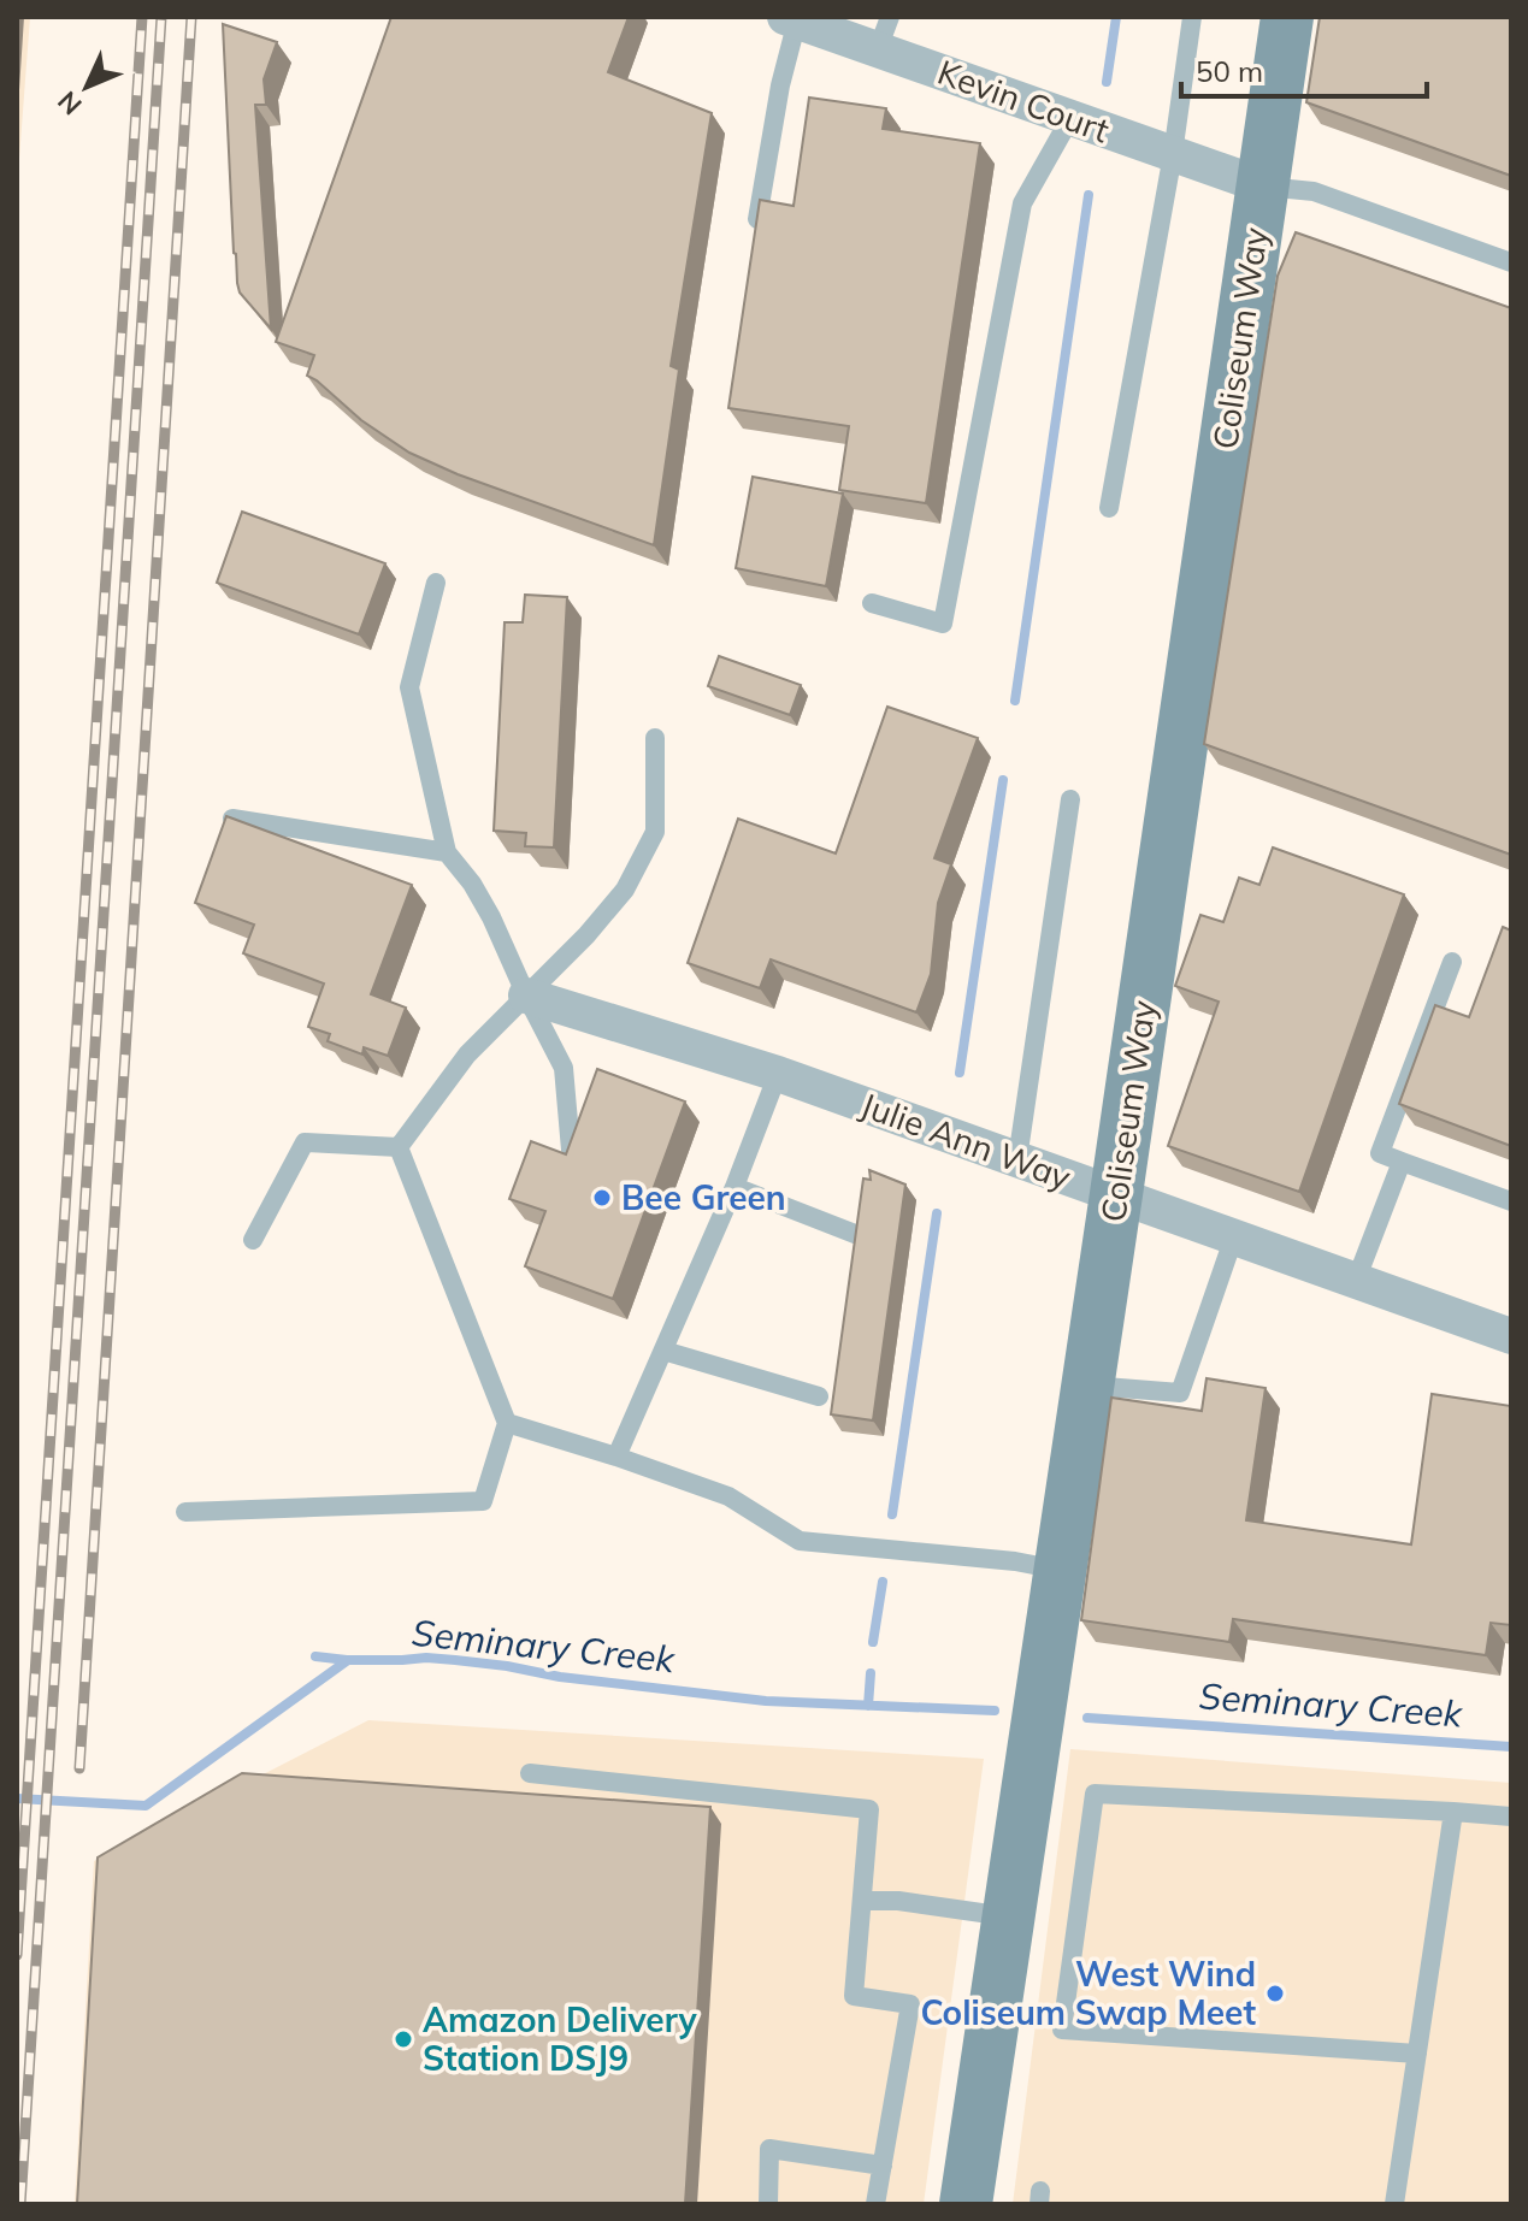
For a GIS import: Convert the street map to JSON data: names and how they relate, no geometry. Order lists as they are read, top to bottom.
{
  "streets": {
    "street": ["Kevin Court", "Coliseum Way", "Julie Ann Way"]
  },
  "crossings": [
    ["Kevin Court", "Coliseum Way"],
    ["Coliseum Way", "Julie Ann Way"]
  ],
  "water": ["Seminary Creek"],
  "places": ["Bee Green", "West Wind Coliseum Swap Meet", "Amazon Delivery Station DSJ9"],
  "scale_bar": "50 m",
  "north": "bottom left"
}
